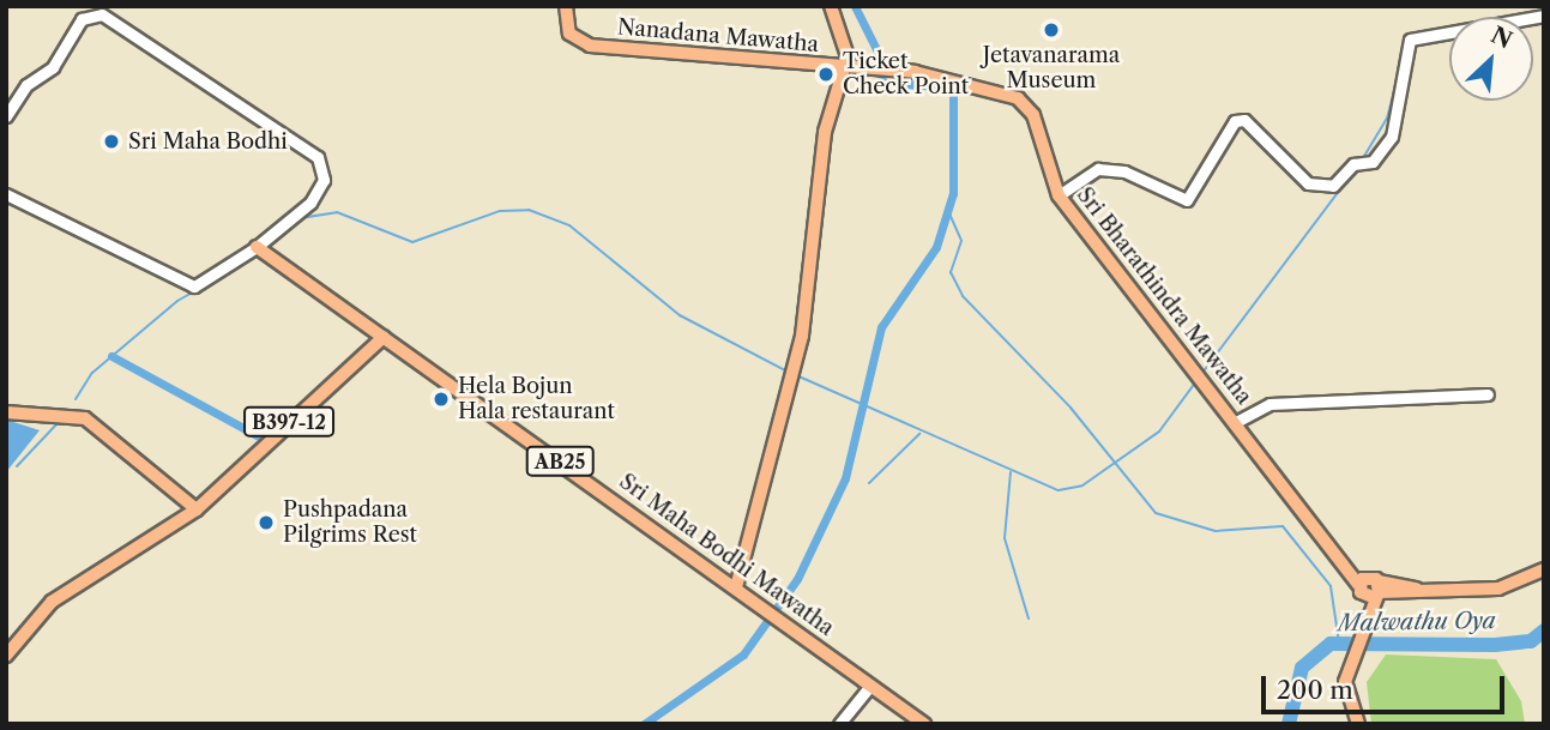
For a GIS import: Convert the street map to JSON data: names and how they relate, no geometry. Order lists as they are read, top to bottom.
{
  "streets": {
    "main road": [
      "Nanadana Mawatha",
      "Sri Bharathindra Mawatha",
      "B397-12",
      "AB25",
      "Sri Maha Bodhi Mawatha"
    ]
  },
  "crossings": [
    ["Nanadana Mawatha", "Sri Bharathindra Mawatha"],
    ["B397-12", "Sri Maha Bodhi Mawatha"]
  ],
  "water": ["Malwathu Oya"],
  "places": [
    "Jetavanarama Museum",
    "Ticket Check Point",
    "Sri Maha Bodhi",
    "Hela Bojun Hala restaurant",
    "Pushpadana Pilgrims Rest"
  ],
  "scale_bar": "200 m",
  "north": "top right"
}
